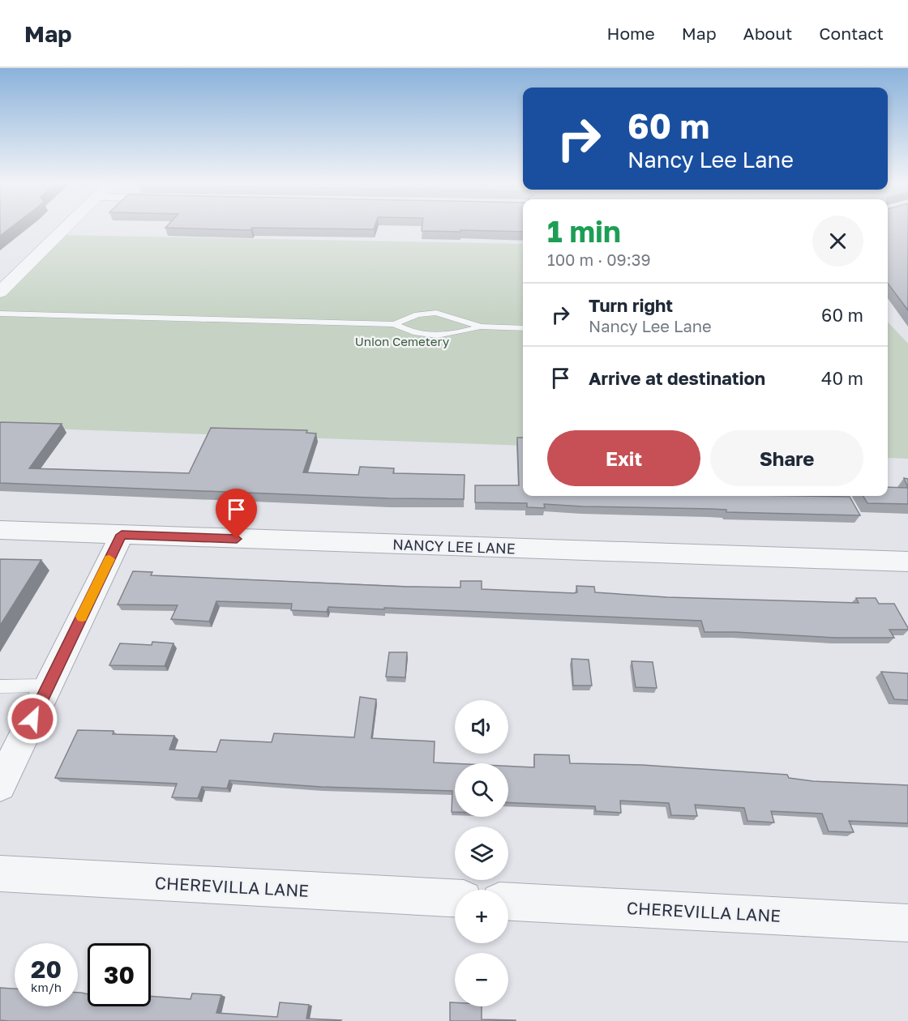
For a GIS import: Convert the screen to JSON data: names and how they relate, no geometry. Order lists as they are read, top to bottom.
{
  "streets": {
    "street": ["NANCY LEE LANE", "CHEREVILLA LANE"]
  },
  "parks": ["Union Cemetery"],
  "page": {
    "header": "Map",
    "nav": [
      "Home",
      "Map",
      "About",
      "Contact"
    ],
    "turn": ["60 m", "Nancy Lee Lane"],
    "heading": ["1 min", "100 m · 09:39"],
    "list": [
      {
        "name": "Turn right",
        "note": "Nancy Lee Lane",
        "value": "60 m"
      },
      {
        "name": "Arrive at destination",
        "value": "40 m"
      }
    ],
    "buttons": ["Exit", "Share"],
    "map_buttons": ["+", "−"],
    "speed": "20 km/h",
    "limit": "30"
  }
}
